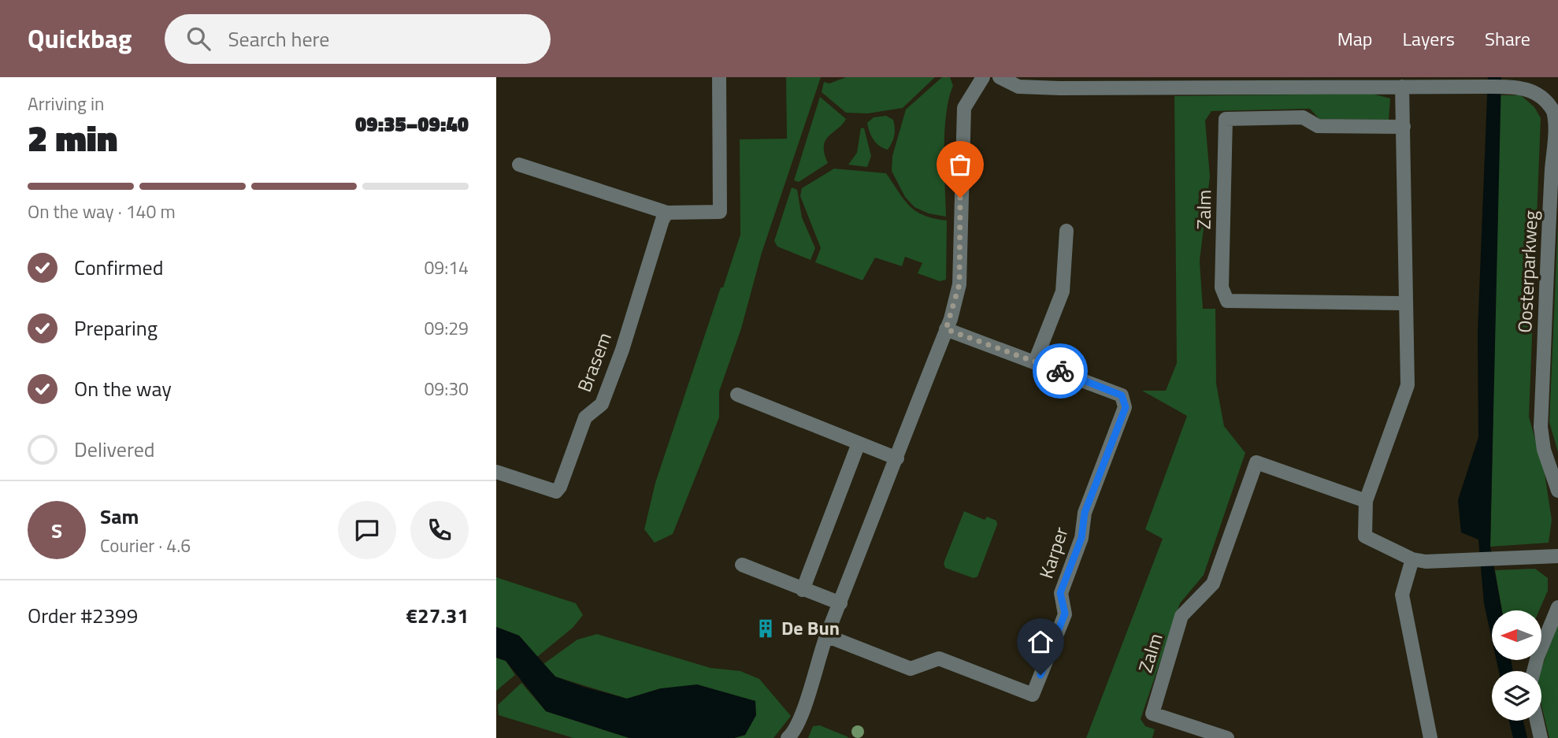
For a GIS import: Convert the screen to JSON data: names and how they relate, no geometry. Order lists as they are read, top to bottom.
{
  "streets": {
    "street": [
      "Zalm",
      "Oosterparkweg",
      "Brasem",
      "Karper"
    ]
  },
  "places": {
    "building": ["De Bun"]
  },
  "north": "left",
  "page": {
    "header": "Quickbag",
    "search": "Search here",
    "nav": ["Map", "Layers", "Share"],
    "heading": ["2 min", "Arriving in", "09:35–09:40"],
    "panel": [
      "Sam",
      "Courier · 4.6",
      "Order #2399",
      "€27.31"
    ],
    "bar": "On the way · 140 m",
    "list": [
      ["Confirmed", "09:14"],
      ["Preparing", "09:29"],
      ["On the way", "09:30"],
      "Delivered"
    ],
    "round": "S"
  }
}
